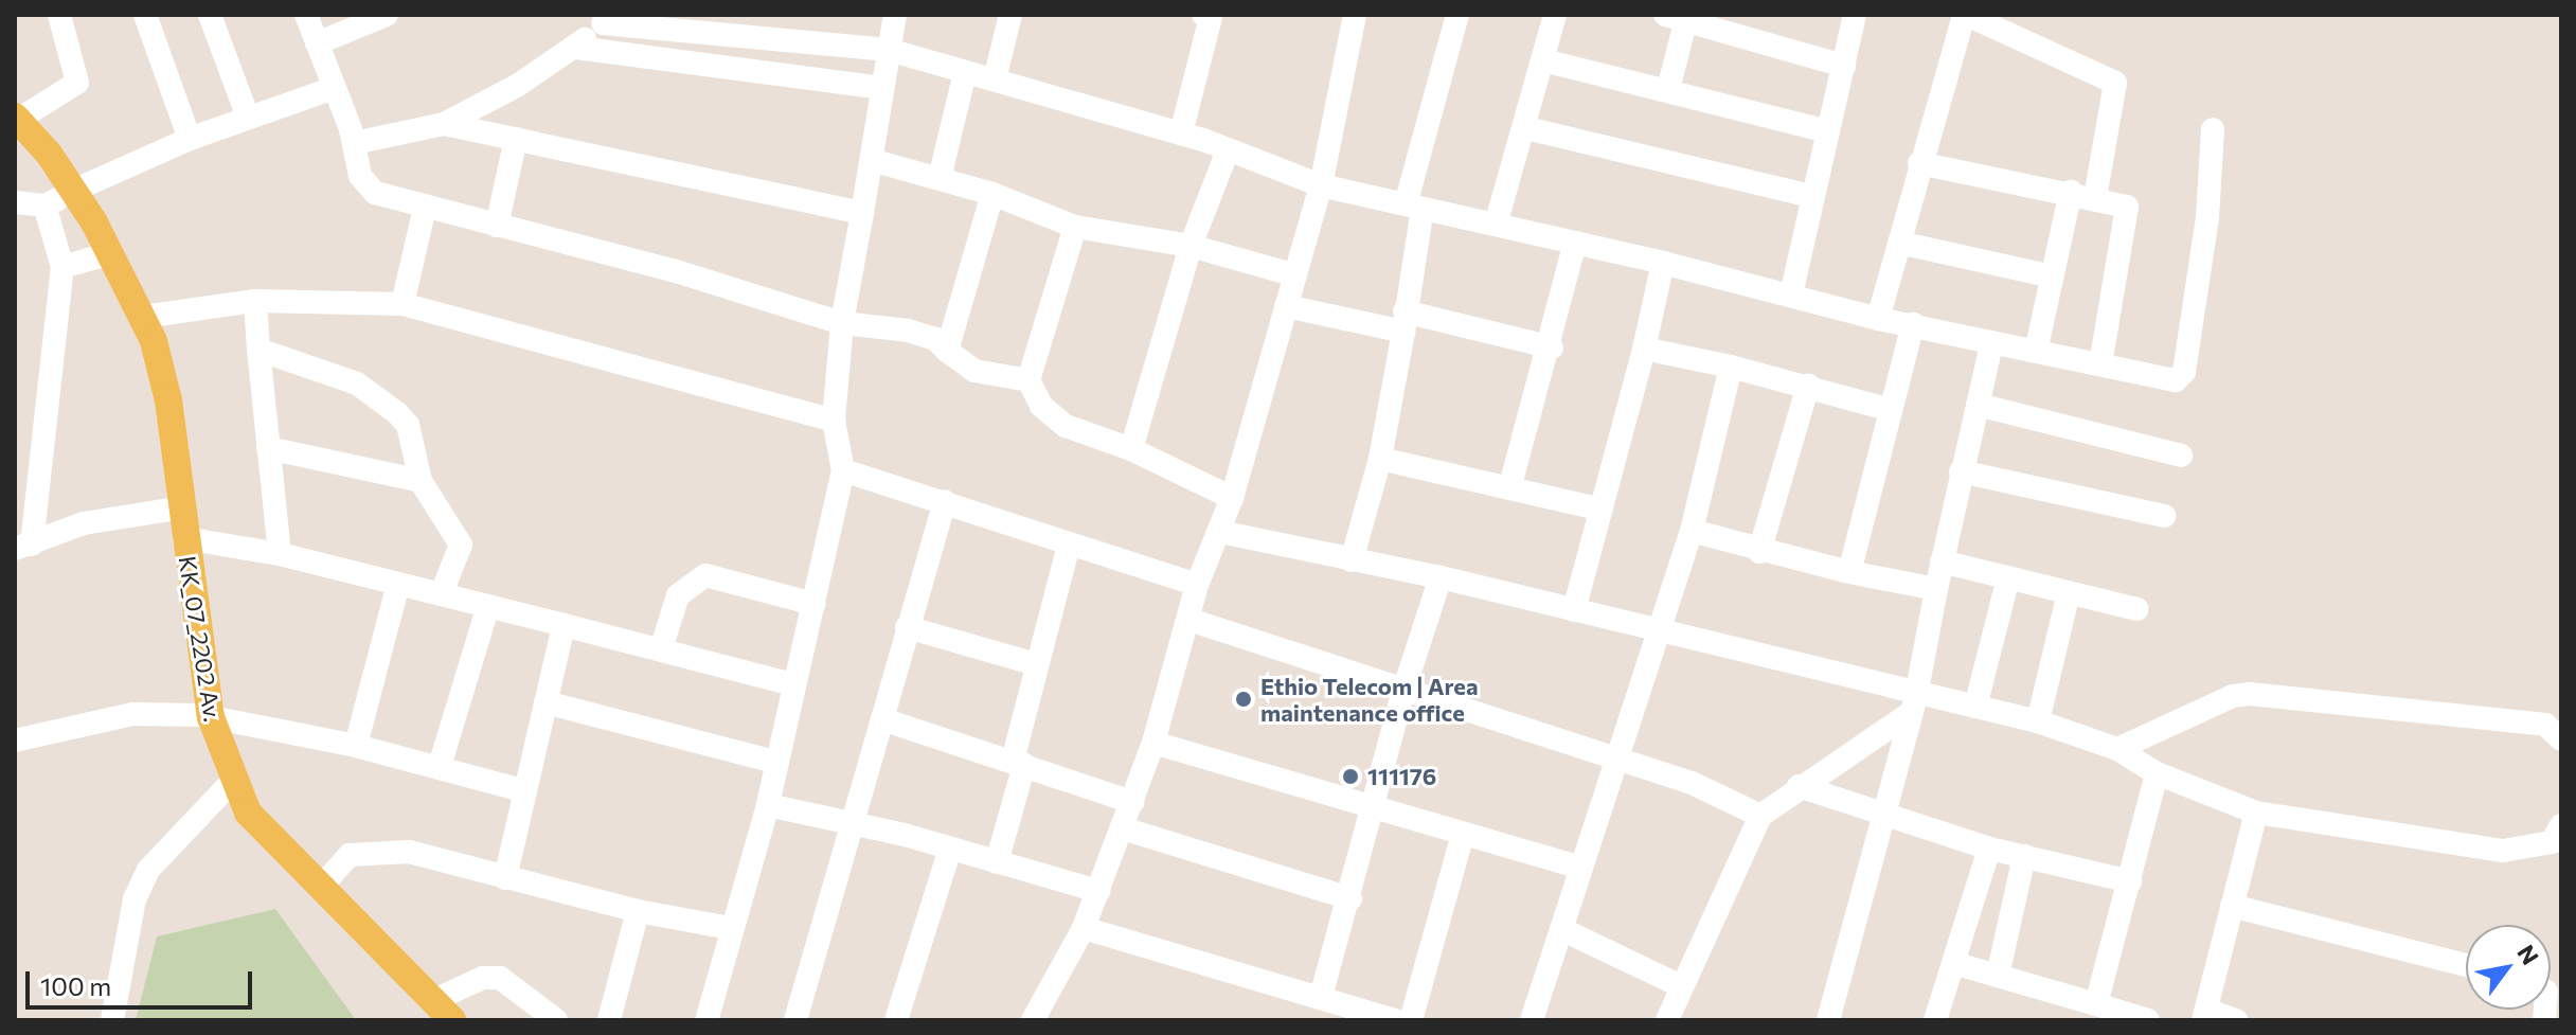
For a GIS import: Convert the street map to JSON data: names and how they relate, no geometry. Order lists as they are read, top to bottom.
{
  "streets": {
    "main road": ["KK_07_2202 Av."]
  },
  "places": ["Ethio Telecom | Area maintenance office", "111176"],
  "scale_bar": "100 m",
  "north": "top right"
}
